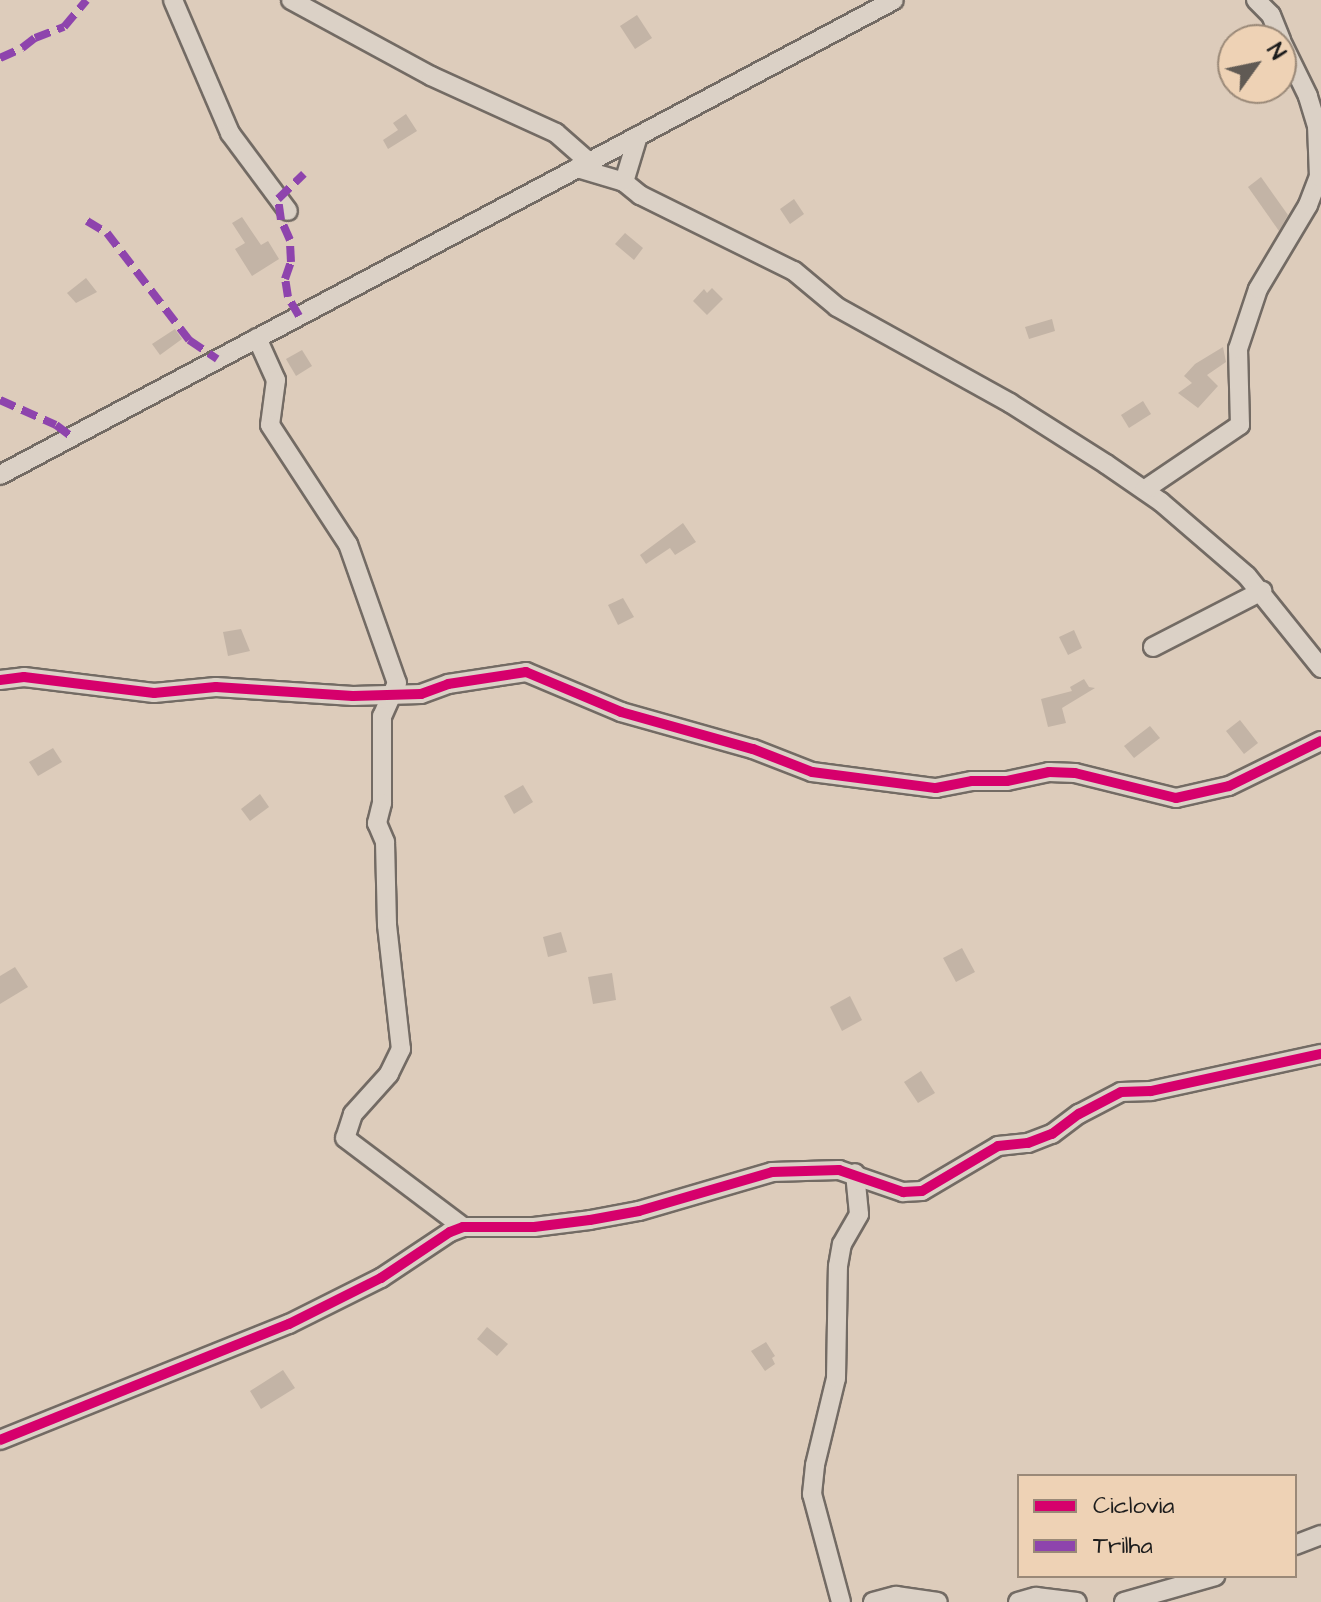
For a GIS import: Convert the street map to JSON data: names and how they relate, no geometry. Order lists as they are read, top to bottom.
{
  "legend": ["Ciclovia", "Trilha"],
  "north": "top right"
}
